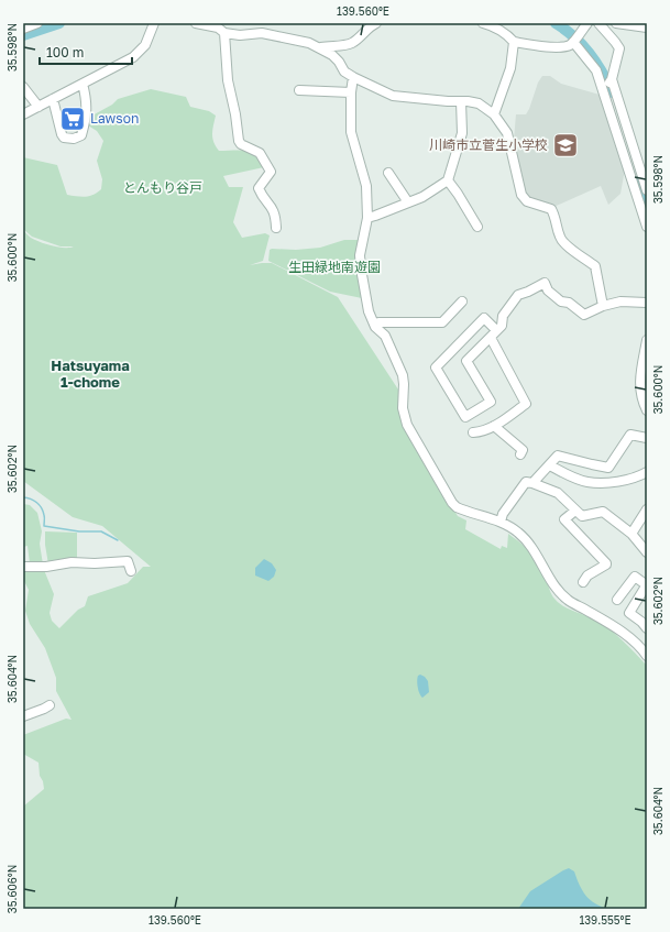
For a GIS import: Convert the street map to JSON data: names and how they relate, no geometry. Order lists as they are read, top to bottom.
{
  "districts": ["Hatsuyama 1-chome"],
  "parks": ["とんもり谷戸", "生田緑地南遊園"],
  "places": {
    "supermarket": ["Lawson"],
    "school or university": ["川崎市立菅生小学校"]
  },
  "scale_bar": "100 m",
  "coordinates": [
    "139.560°E",
    "35.598°N",
    "35.600°N",
    "35.602°N",
    "35.604°N",
    "35.606°N",
    "139.555°E"
  ]
}
